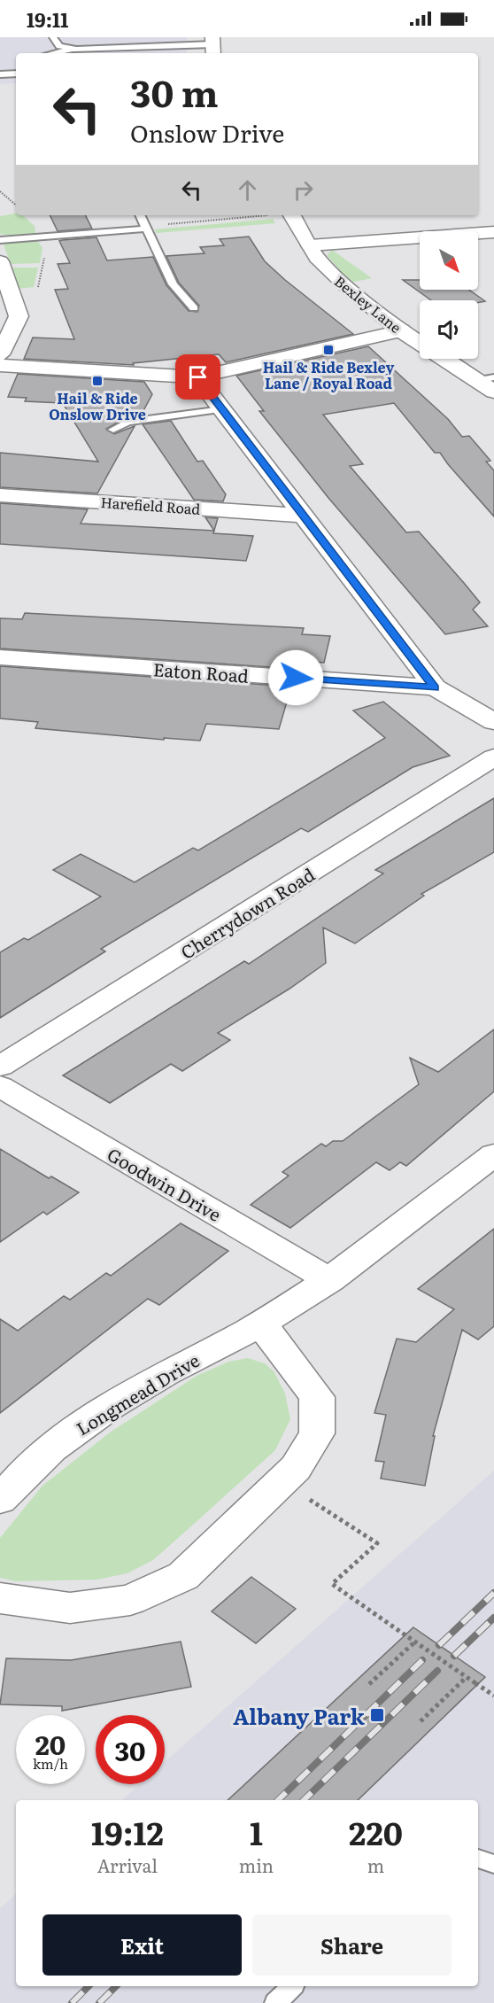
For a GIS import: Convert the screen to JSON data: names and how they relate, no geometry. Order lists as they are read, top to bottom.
{
  "streets": {
    "street": [
      "Bexley Lane",
      "Harefield Road",
      "Eaton Road",
      "Cherrydown Road",
      "Goodwin Drive",
      "Longmead Drive"
    ]
  },
  "crossings": [
    ["Goodwin Drive", "Longmead Drive"]
  ],
  "places": {
    "transit": ["Hail & Ride Bexley Lane / Royal Road", "Hail & Ride Onslow Drive", "Albany Park"]
  },
  "north": "bottom right",
  "page": {
    "status": "19:11",
    "turn": ["30 m", "Onslow Drive"],
    "speed": "20 km/h",
    "limit": "30",
    "eta": [
      "19:12",
      "Arrival",
      "1",
      "min",
      "220",
      "m"
    ],
    "buttons": ["Exit", "Share"]
  }
}
